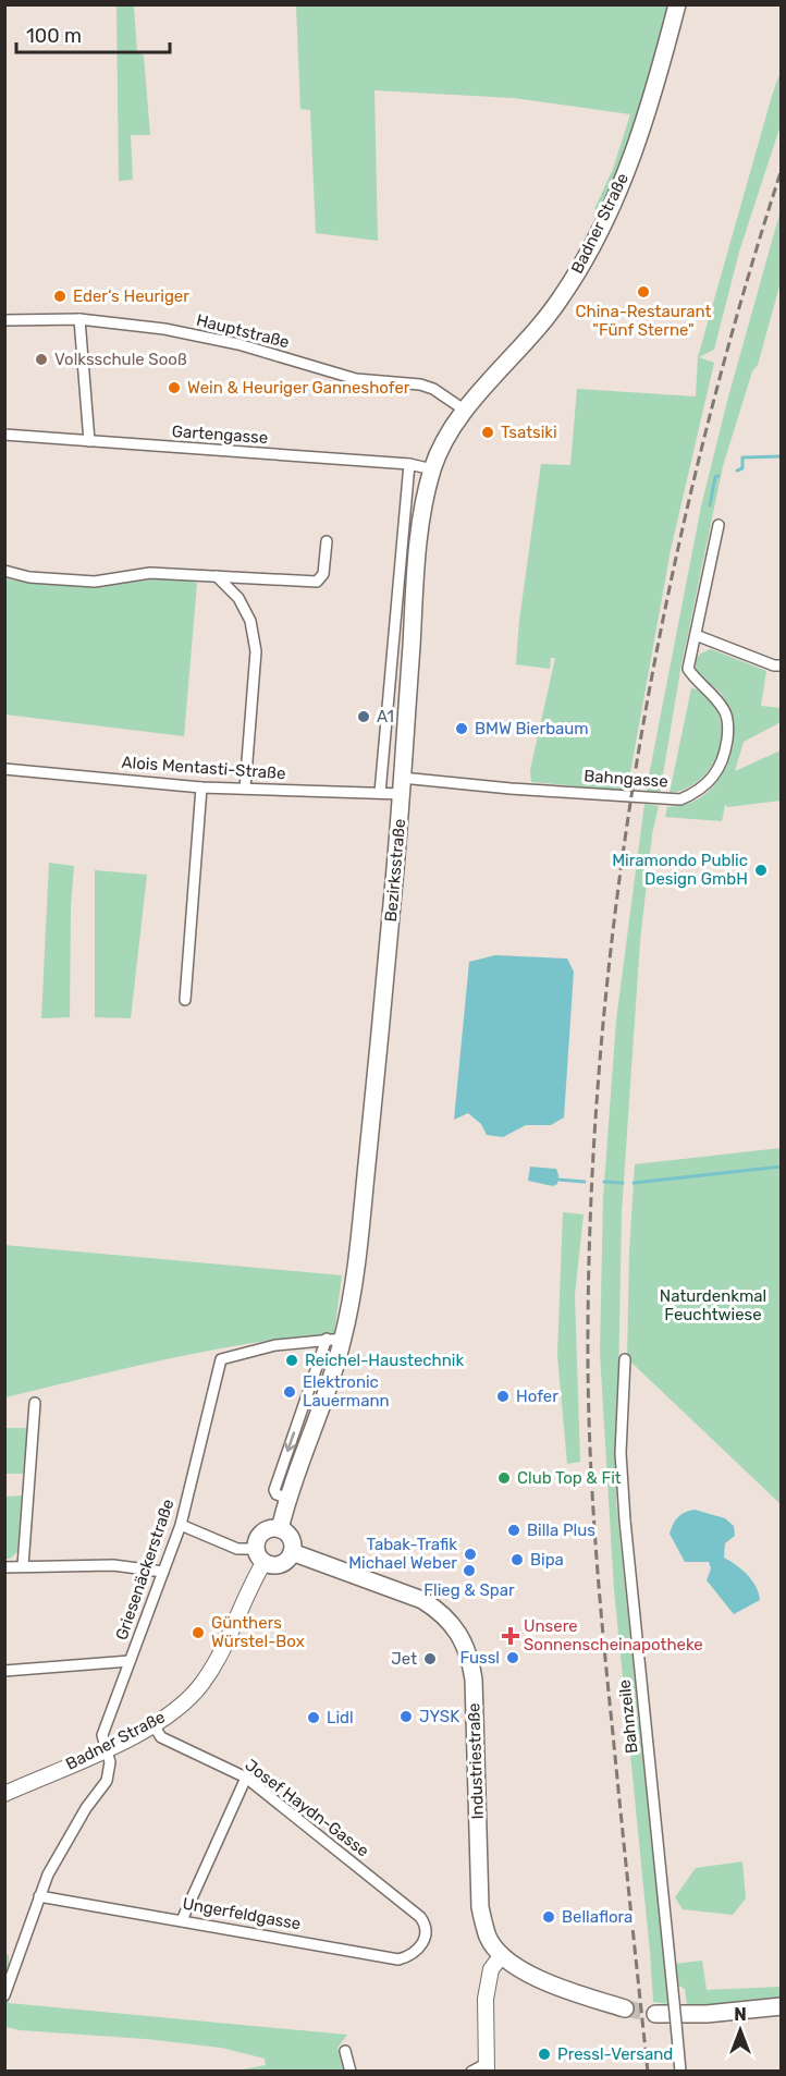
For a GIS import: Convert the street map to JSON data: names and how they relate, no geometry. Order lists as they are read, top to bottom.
{
  "streets": {
    "main road": ["Badner Straße", "Bezirksstraße", "Industriestraße"],
    "street": [
      "Hauptstraße",
      "Gartengasse",
      "Alois Mentasti-Straße",
      "Bahngasse",
      "Griesenäckerstraße",
      "Bahnzeile",
      "Josef Haydn-Gasse",
      "Ungerfeldgasse"
    ]
  },
  "crossings": [
    ["Badner Straße", "Hauptstraße"],
    ["Badner Straße", "Bezirksstraße"],
    ["Badner Straße", "Griesenäckerstraße"],
    ["Badner Straße", "Industriestraße"],
    ["Badner Straße", "Josef Haydn-Gasse"],
    ["Hauptstraße", "Bezirksstraße"],
    ["Gartengasse", "Bezirksstraße"],
    ["Alois Mentasti-Straße", "Bahngasse"],
    ["Alois Mentasti-Straße", "Bezirksstraße"],
    ["Bahngasse", "Bezirksstraße"],
    ["Bezirksstraße", "Griesenäckerstraße"],
    ["Griesenäckerstraße", "Ungerfeldgasse"],
    ["Josef Haydn-Gasse", "Ungerfeldgasse"]
  ],
  "parks": ["Naturdenkmal Feuchtwiese"],
  "places": {
    "other": [
      "China-Restaurant \"Fünf Sterne\"",
      "Eder‘s Heuriger",
      "Volksschule Sooß",
      "Wein & Heuriger Ganneshofer",
      "Tsatsiki",
      "A1",
      "BMW Bierbaum",
      "Miramondo Public Design GmbH",
      "Reichel-Haustechnik",
      "Elektronic Lauermann",
      "Hofer",
      "Club Top & Fit",
      "Billa Plus",
      "Tabak-Trafik Michael Weber",
      "Bipa",
      "Flieg & Spar",
      "Günthers Würstel-Box",
      "Fussl",
      "Jet",
      "JYSK",
      "Lidl",
      "Bellaflora",
      "Pressl-Versand"
    ],
    "health": ["Unsere Sonnenscheinapotheke"]
  },
  "scale_bar": "100 m",
  "north": "top"
}
